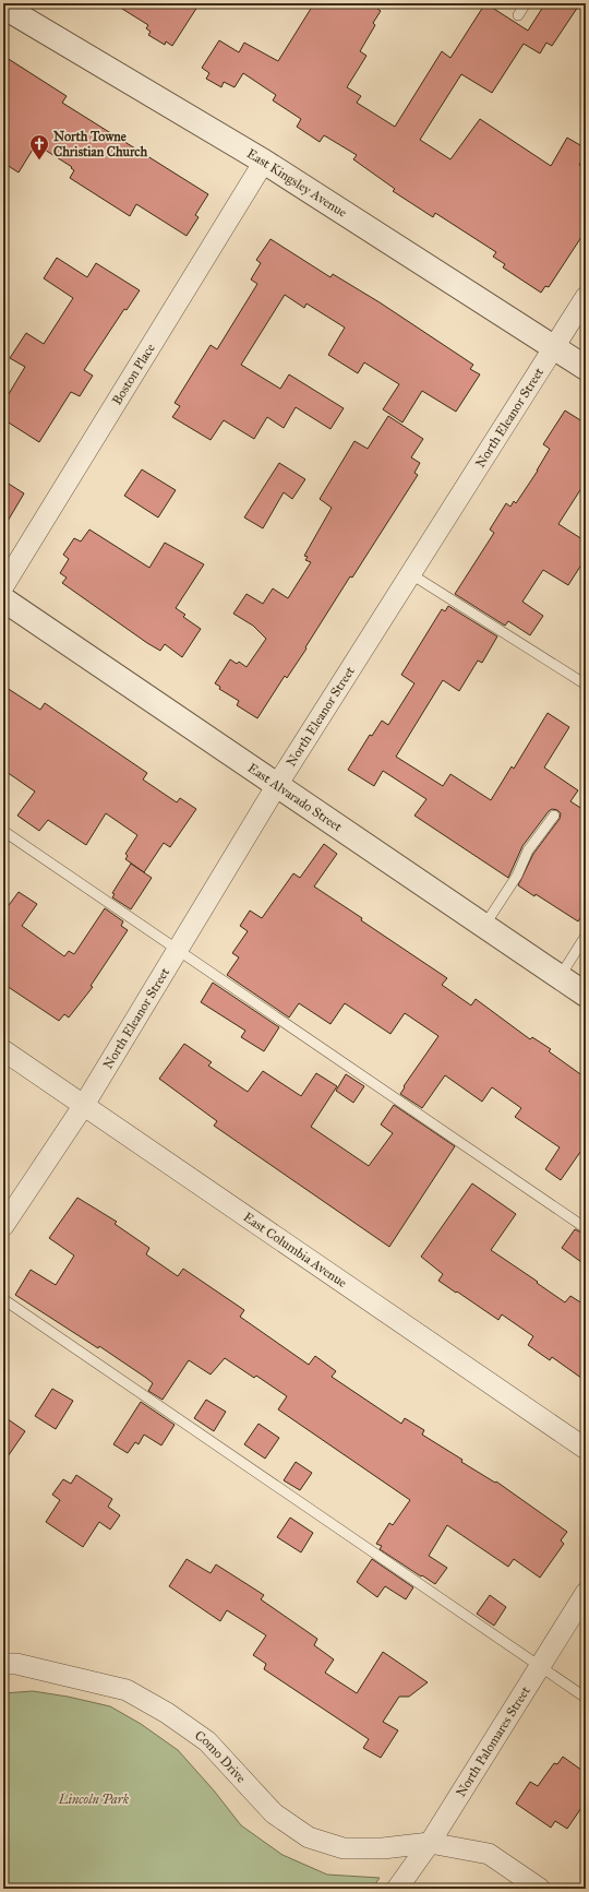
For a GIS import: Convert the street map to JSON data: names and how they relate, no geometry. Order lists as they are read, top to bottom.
{
  "streets": {
    "street": [
      "East Kingsley Avenue",
      "Boston Place",
      "North Eleanor Street",
      "East Alvarado Street",
      "East Columbia Avenue",
      "North Palomares Street",
      "Como Drive"
    ]
  },
  "crossings": [
    ["East Kingsley Avenue", "Boston Place"],
    ["East Kingsley Avenue", "North Eleanor Street"],
    ["North Eleanor Street", "East Alvarado Street"],
    ["North Eleanor Street", "East Columbia Avenue"],
    ["North Palomares Street", "Como Drive"]
  ],
  "parks": ["Lincoln Park"],
  "places": {
    "church": ["North Towne Christian Church"]
  }
}
